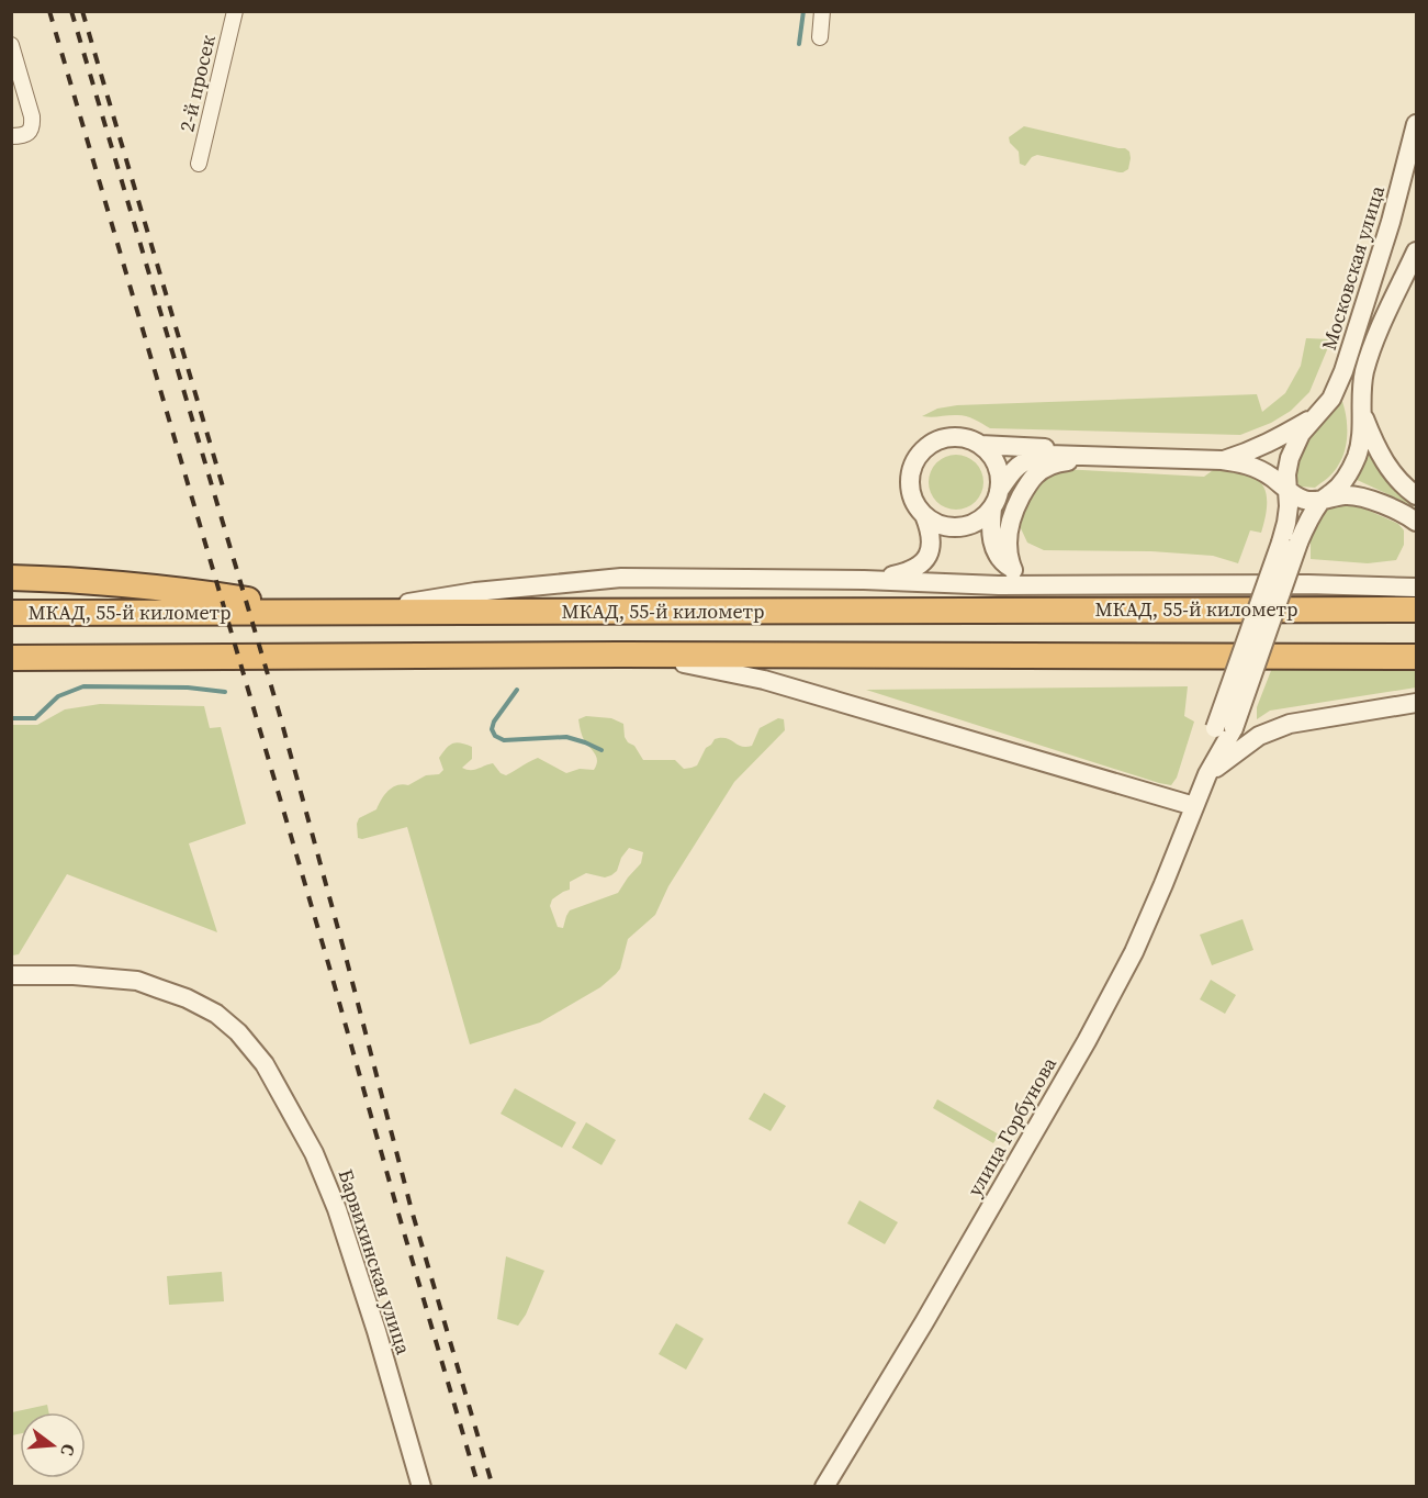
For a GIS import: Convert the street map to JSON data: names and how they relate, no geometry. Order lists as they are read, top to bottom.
{
  "streets": {
    "highway": ["МКАД, 55-й километр"],
    "street": [
      "2-й просек",
      "Московская улица",
      "улица Горбунова",
      "Барвихинская улица"
    ]
  },
  "crossings": [
    ["Московская улица", "улица Горбунова"]
  ],
  "north": "right"
}
